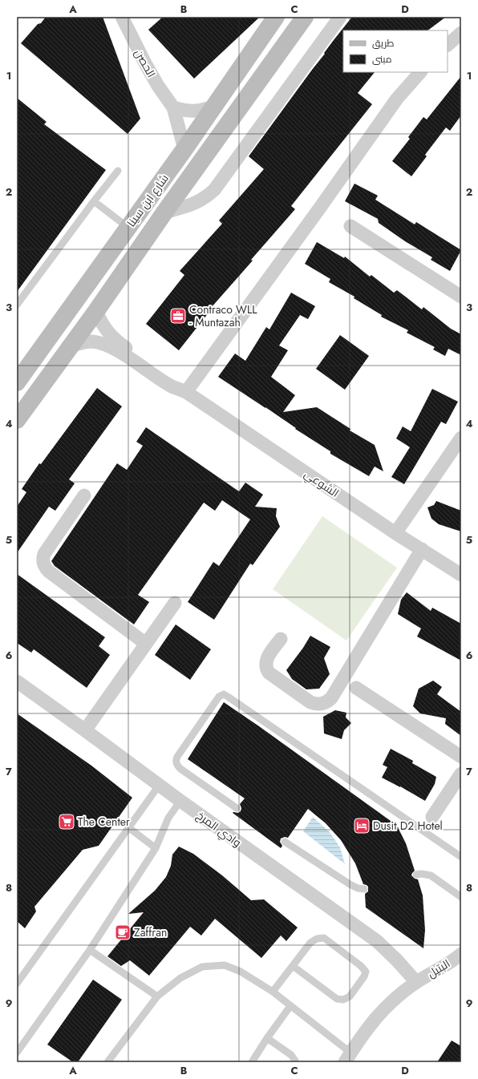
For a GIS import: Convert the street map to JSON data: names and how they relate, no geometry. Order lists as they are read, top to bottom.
{
  "streets": {
    "street": [
      "الحصن",
      "شارع ابن سينا",
      "الشوعي",
      "وادي المرخ",
      "البتيل"
    ]
  },
  "crossings": [
    ["الحصن", "شارع ابن سينا"],
    ["شارع ابن سينا", "الشوعي"],
    ["وادي المرخ", "البتيل"]
  ],
  "places": {
    "office": ["Contraco WLL - Muntazah"],
    "supermarket": ["The Center"],
    "hotel": ["Dusit D2 Hotel"],
    "cafe": ["Zaffran"]
  },
  "legend": ["طريق", "مبنى"],
  "grid": {
    "columns": [
      "A",
      "B",
      "C",
      "D"
    ],
    "rows": [
      "1",
      "2",
      "3",
      "4",
      "5",
      "6",
      "7",
      "8",
      "9"
    ]
  }
}
